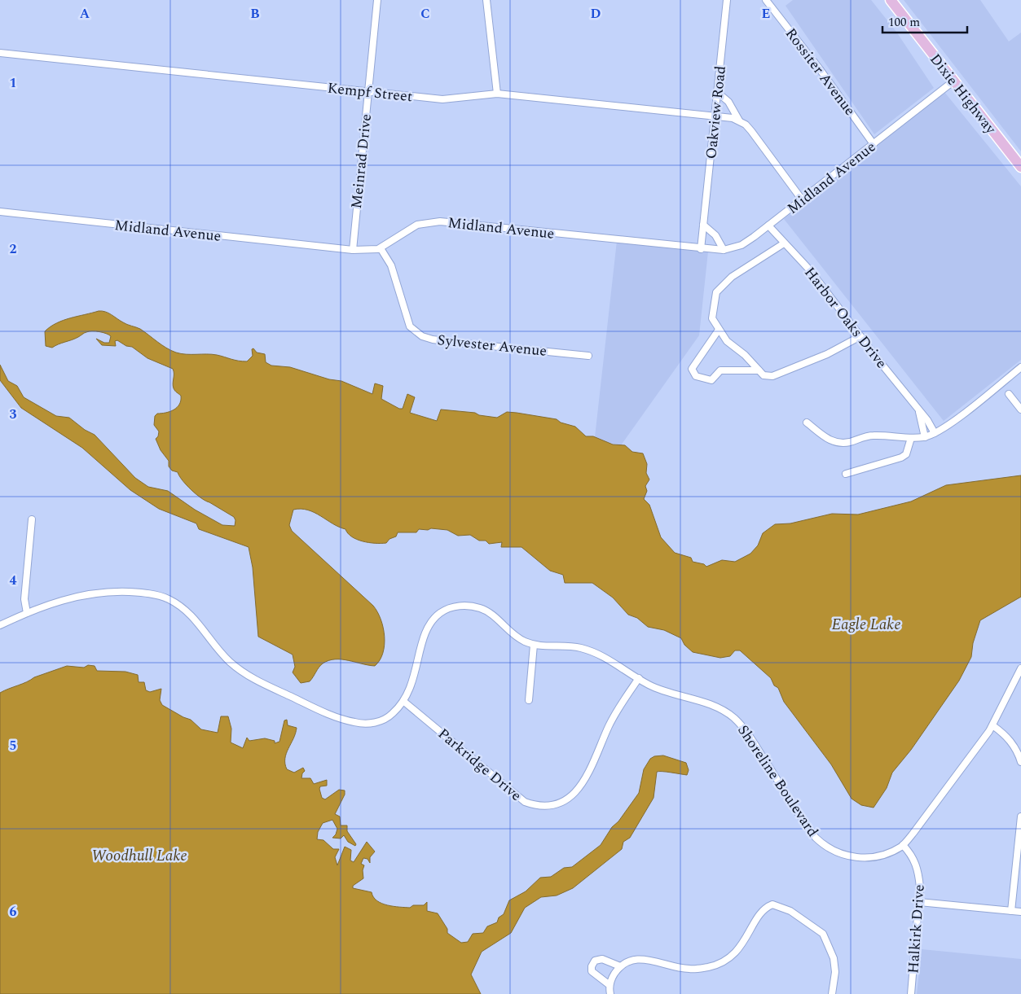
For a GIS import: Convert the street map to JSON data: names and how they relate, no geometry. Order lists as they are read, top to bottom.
{
  "streets": {
    "main road": ["Dixie Highway"],
    "street": [
      "Rossiter Avenue",
      "Kempf Street",
      "Oakview Road",
      "Meinrad Drive",
      "Midland Avenue",
      "Harbor Oaks Drive",
      "Sylvester Avenue",
      "Parkridge Drive",
      "Shoreline Boulevard",
      "Halkirk Drive"
    ]
  },
  "crossings": [
    ["Rossiter Avenue", "Midland Avenue"],
    ["Kempf Street", "Oakview Road"],
    ["Kempf Street", "Meinrad Drive"],
    ["Dixie Highway", "Midland Avenue"],
    ["Oakview Road", "Midland Avenue"],
    ["Meinrad Drive", "Midland Avenue"],
    ["Midland Avenue", "Harbor Oaks Drive"],
    ["Midland Avenue", "Sylvester Avenue"],
    ["Parkridge Drive", "Shoreline Boulevard"],
    ["Shoreline Boulevard", "Halkirk Drive"]
  ],
  "water": ["Eagle Lake", "Woodhull Lake"],
  "scale_bar": "100 m",
  "grid": {
    "columns": [
      "A",
      "B",
      "C",
      "D",
      "E"
    ],
    "rows": [
      "1",
      "2",
      "3",
      "4",
      "5",
      "6"
    ]
  }
}
